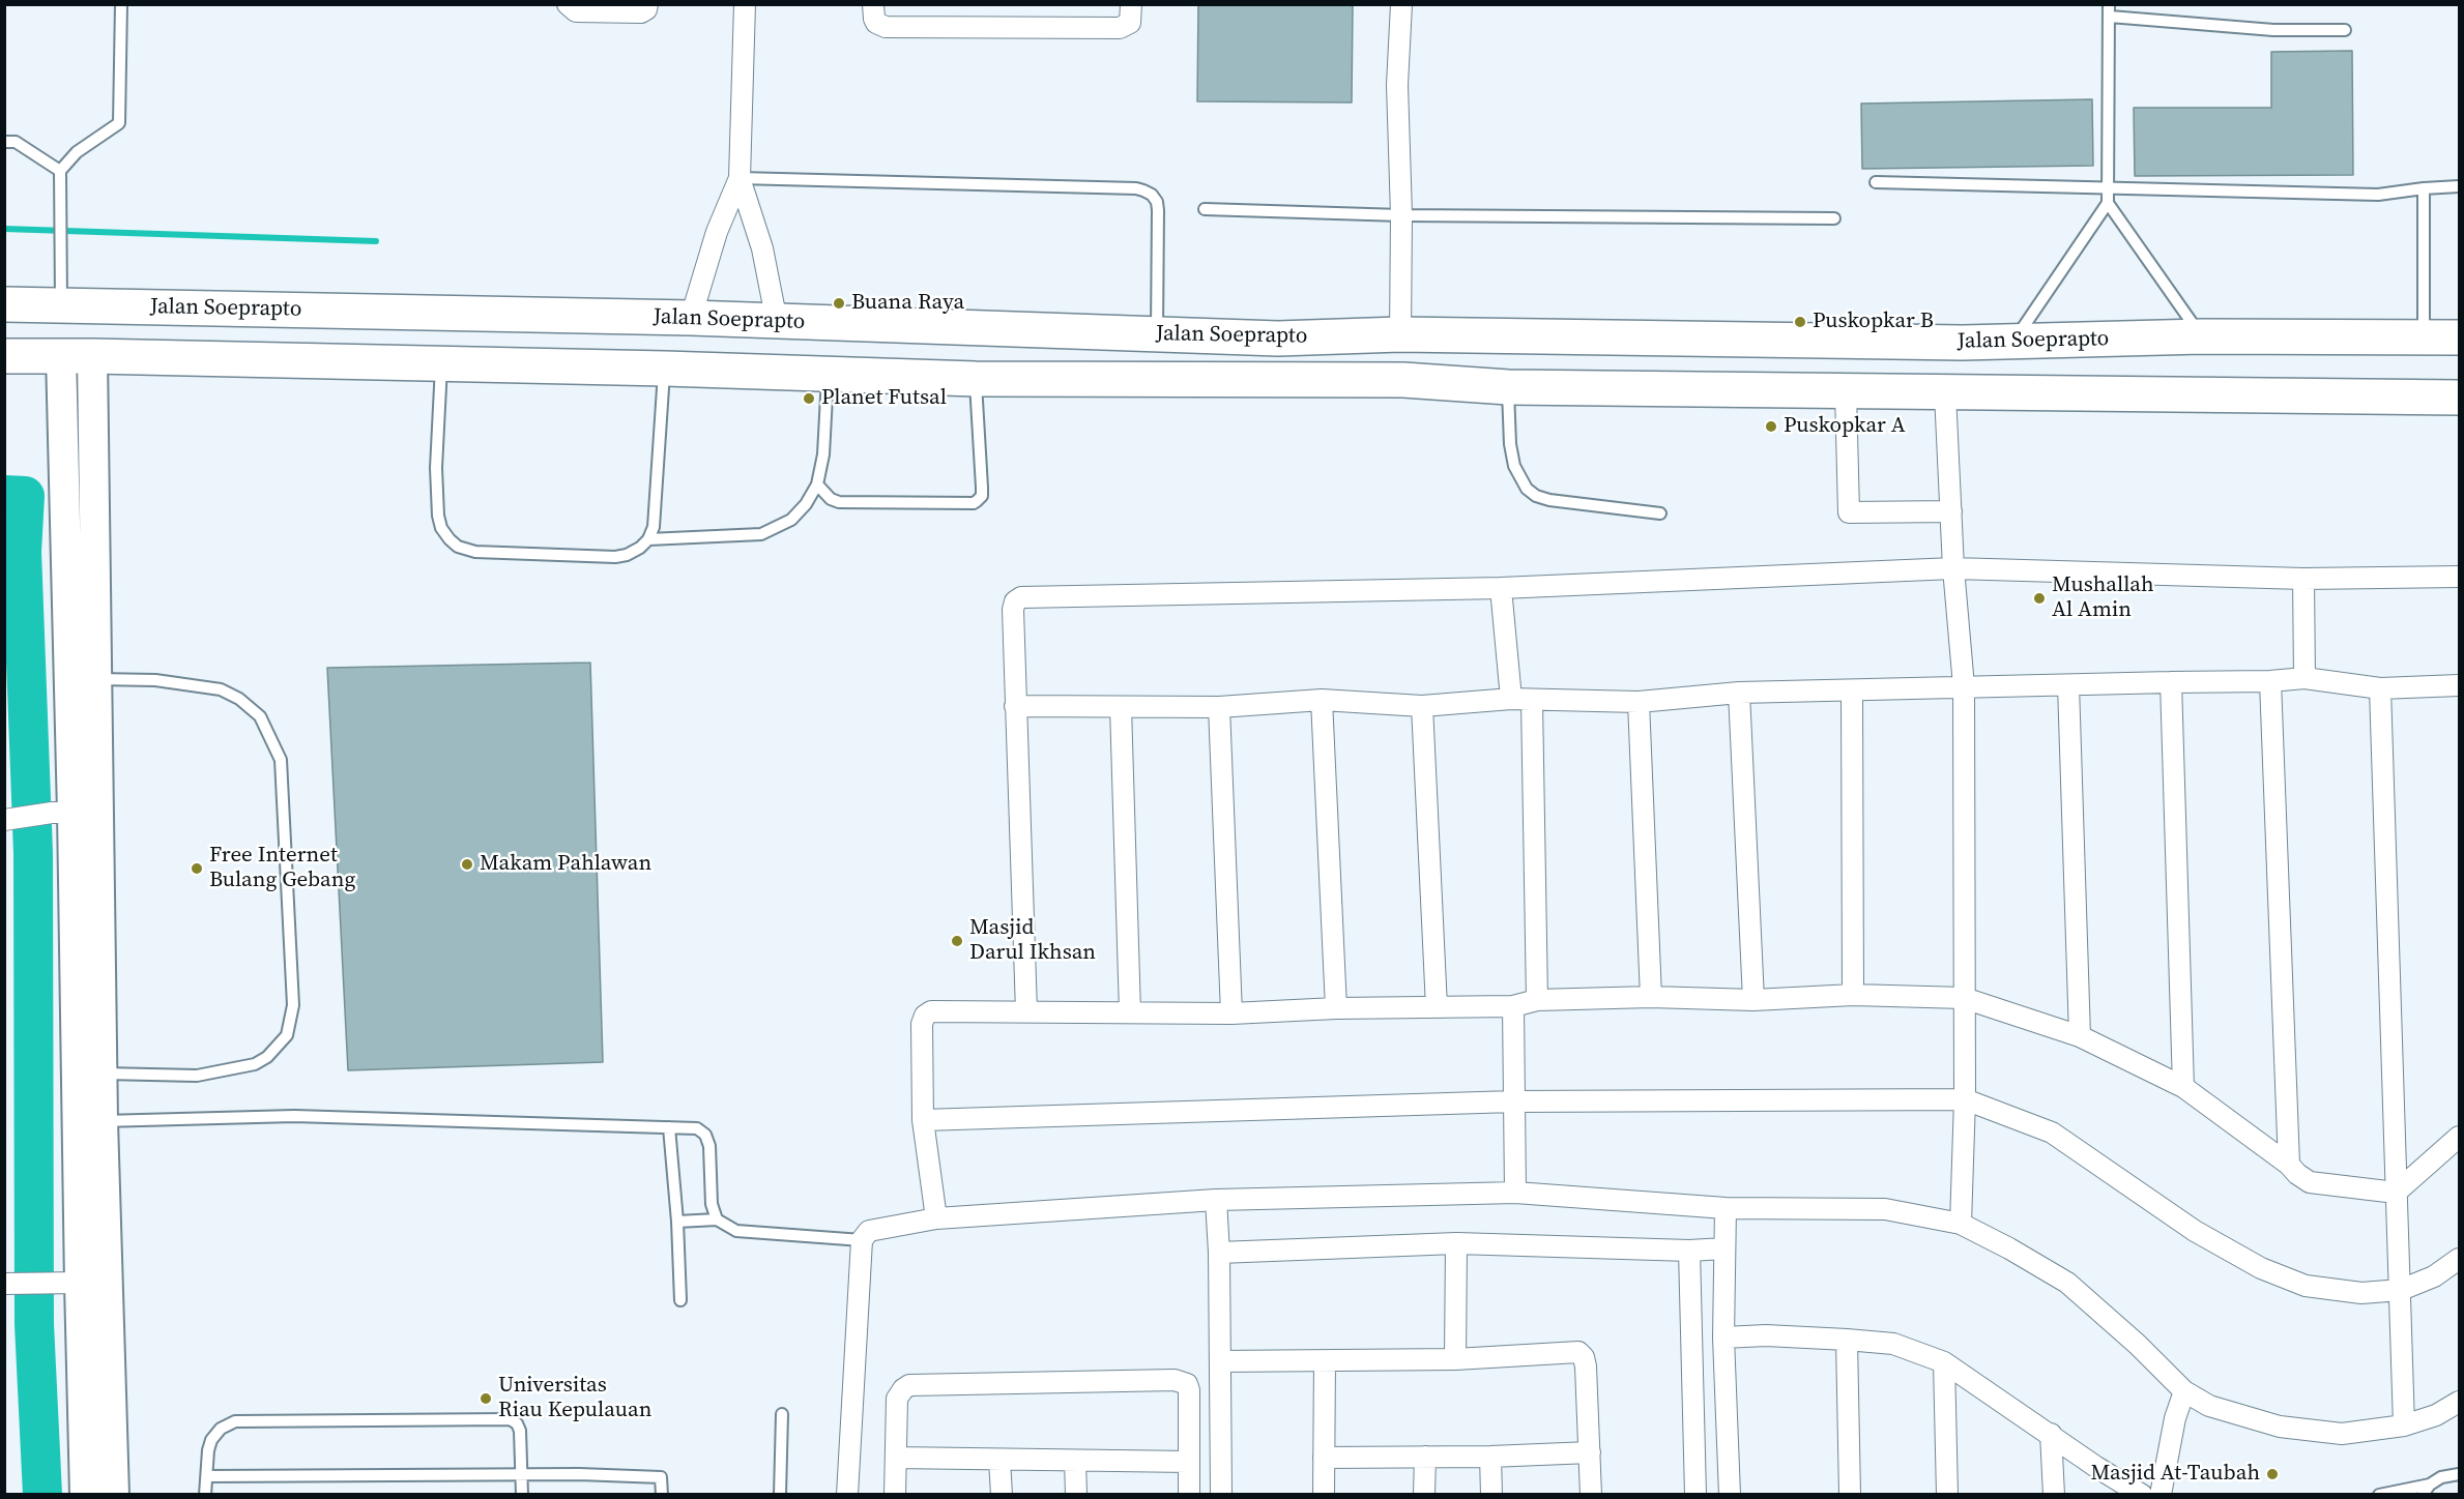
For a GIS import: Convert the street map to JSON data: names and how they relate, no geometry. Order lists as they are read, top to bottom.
{
  "streets": {
    "highway": ["Jalan Soeprapto"]
  },
  "places": [
    "Buana Raya",
    "Puskopkar B",
    "Planet Futsal",
    "Puskopkar A",
    "Mushallah Al Amin",
    "Makam Pahlawan",
    "Free Internet Bulang Gebang",
    "Masjid Darul Ikhsan",
    "Universitas Riau Kepulauan",
    "Masjid At-Taubah"
  ]
}
